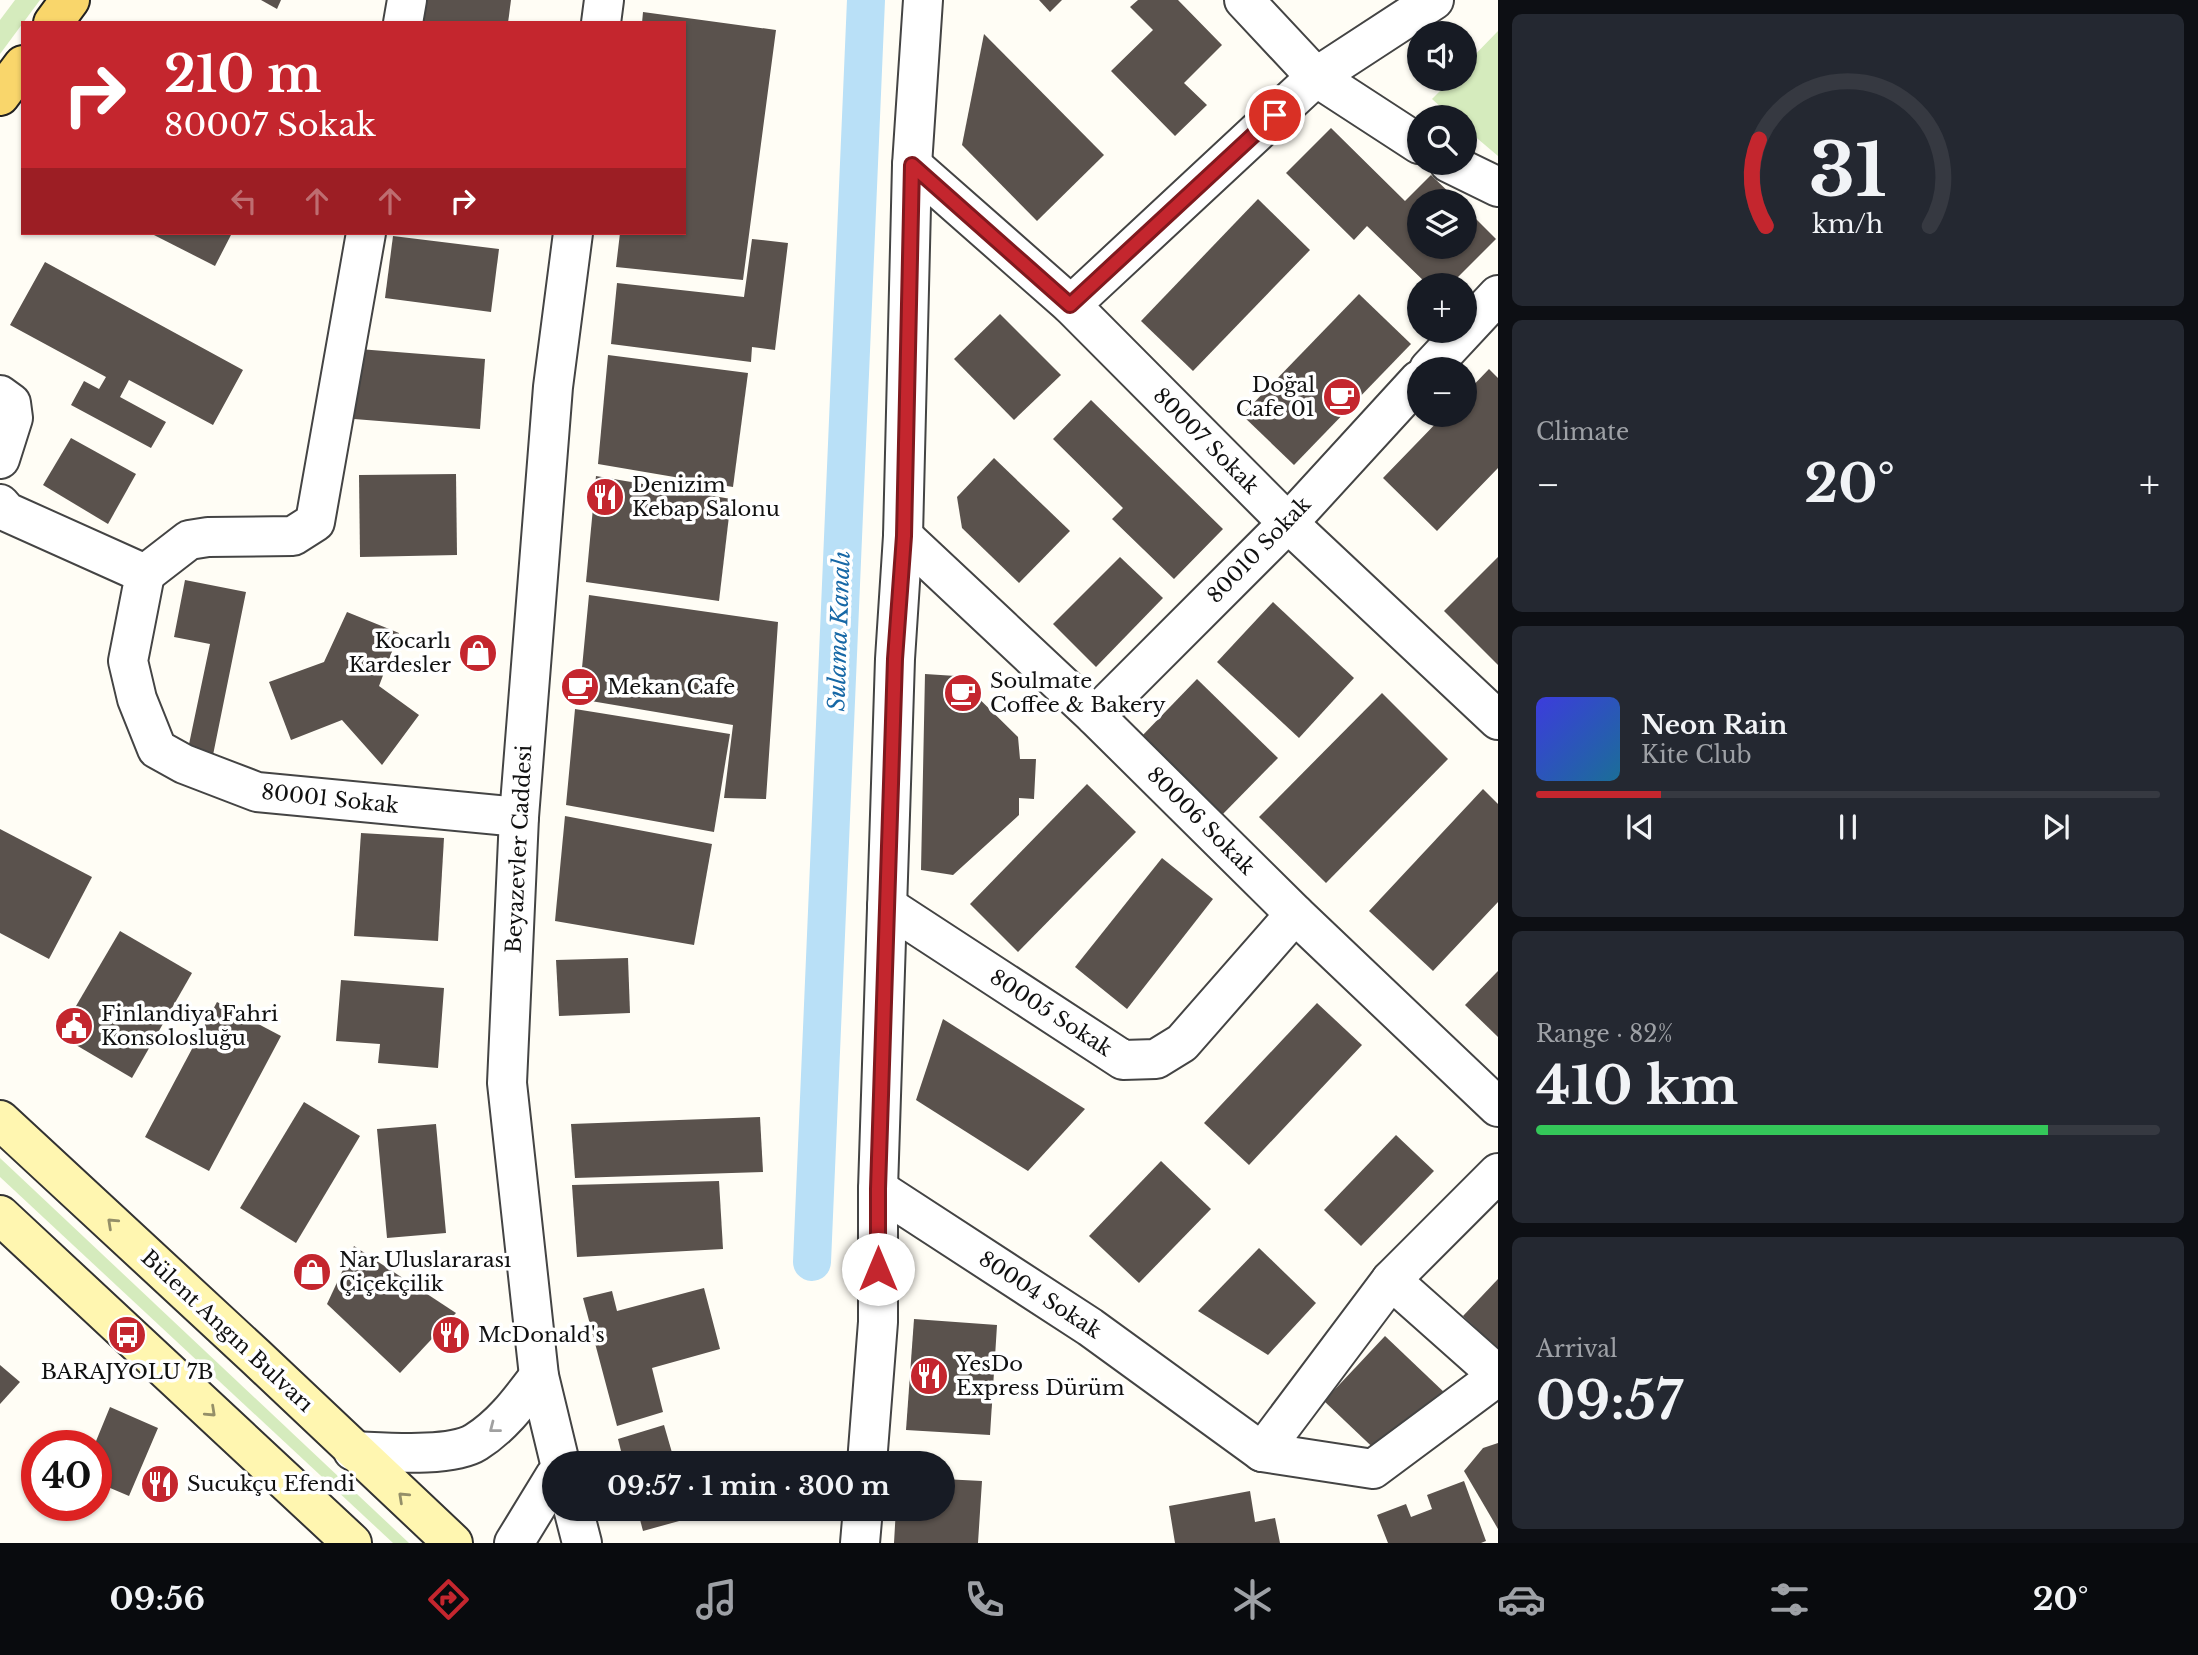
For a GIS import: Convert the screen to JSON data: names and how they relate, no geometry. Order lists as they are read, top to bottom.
{
  "streets": {
    "main road": ["Bülent Angın Bulvarı"],
    "street": [
      "80007 Sokak",
      "80010 Sokak",
      "80001 Sokak",
      "80006 Sokak",
      "Beyazevler Caddesi",
      "80005 Sokak",
      "80004 Sokak"
    ]
  },
  "crossings": [
    ["80007 Sokak", "80010 Sokak"],
    ["80010 Sokak", "80006 Sokak"],
    ["80001 Sokak", "Beyazevler Caddesi"],
    ["80006 Sokak", "80005 Sokak"]
  ],
  "water": ["Sulama Kanalı"],
  "places": {
    "cafe": ["Doğal Cafe 01", "Mekan Cafe", "Soulmate Coffee & Bakery"],
    "restaurant": [
      "Denizim Kebap Salonu",
      "McDonald's",
      "YesDo Express Dürüm",
      "Sucukçu Efendi"
    ],
    "shop": ["Kocarlı Kardesler", "Nar Uluslararası Çiçekçilik"],
    "public building": ["Finlandiya Fahri Konsolosluğu"],
    "bus stop": ["BARAJYOLU 7B"]
  },
  "page": {
    "map_buttons": ["+", "−"],
    "turn": ["210 m", "80007 Sokak"],
    "tile": [
      "Climate",
      ["Range · 82%", "410 km"],
      ["Arrival", "09:57"]
    ],
    "heat": ["−", "20°", "+"],
    "song": ["Neon Rain", "Kite Club"],
    "limit": "40",
    "trip": "09:57 · 1 min · 300 m",
    "tabs": ["09:56", "20°"],
    "gauge": ["31", "km/h"]
  }
}
